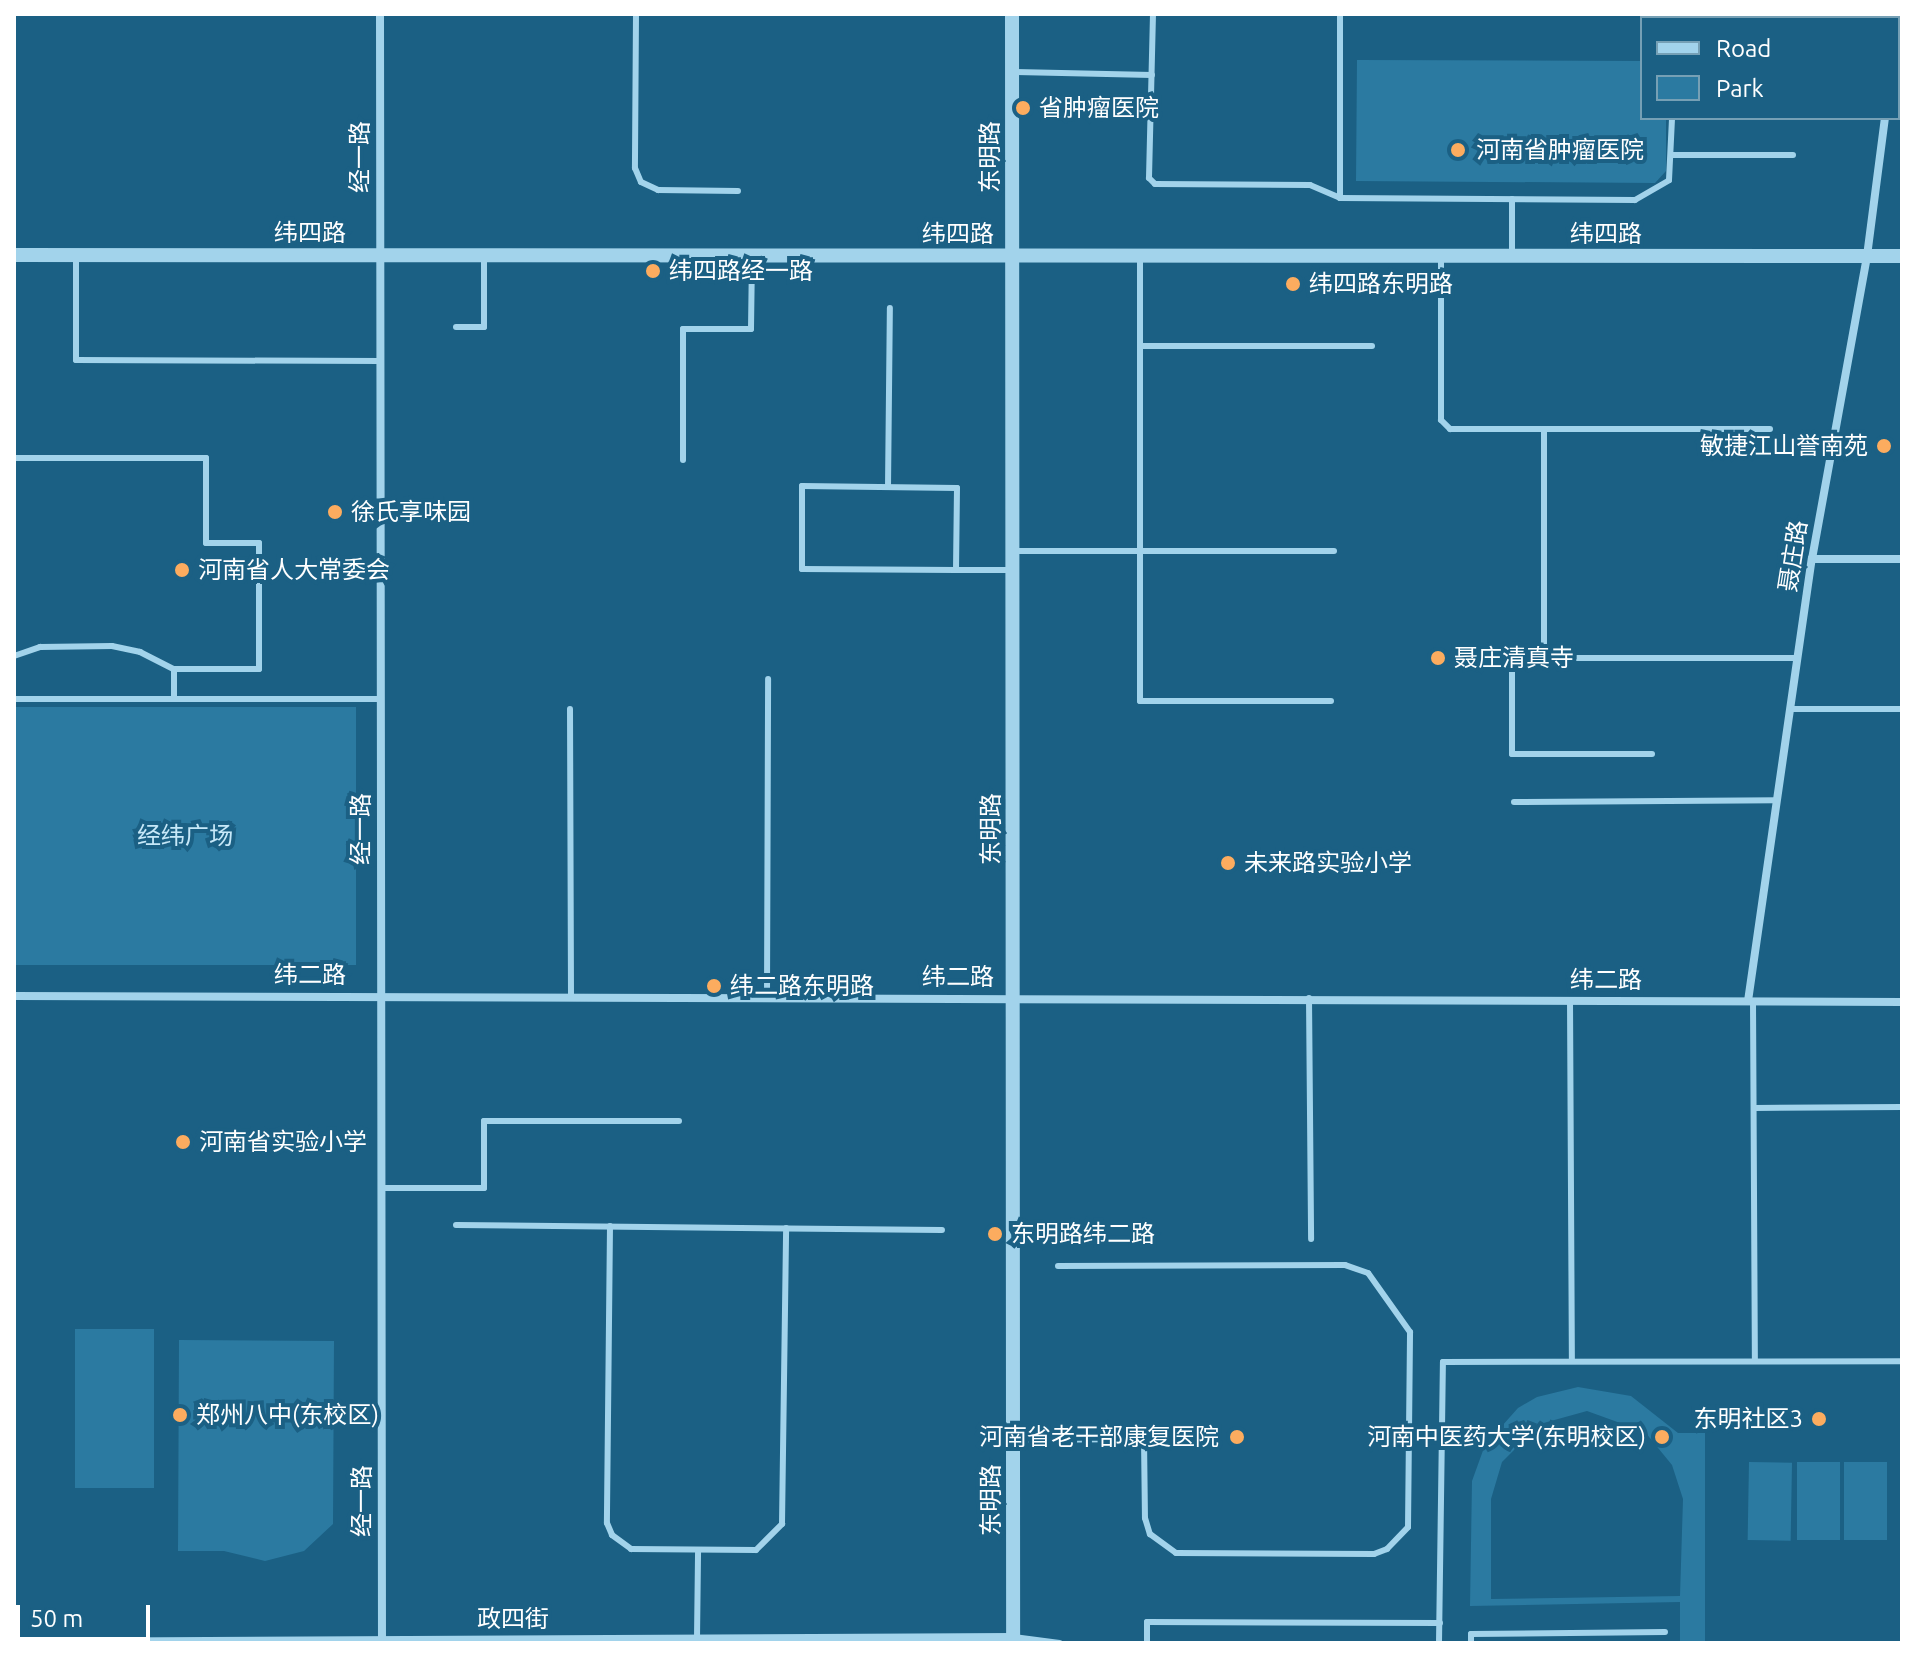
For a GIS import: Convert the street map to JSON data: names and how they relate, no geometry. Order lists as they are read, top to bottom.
{
  "streets": {
    "street": [
      "经一路",
      "东明路",
      "纬四路",
      "聂庄路",
      "纬二路",
      "政四街"
    ]
  },
  "crossings": [
    ["经一路", "纬四路"],
    ["经一路", "纬二路"],
    ["经一路", "政四街"],
    ["东明路", "纬四路"],
    ["东明路", "纬二路"],
    ["东明路", "政四街"],
    ["纬四路", "聂庄路"],
    ["聂庄路", "纬二路"]
  ],
  "parks": ["经纬广场"],
  "places": [
    "省肿瘤医院",
    "河南省肿瘤医院",
    "纬四路经一路",
    "纬四路东明路",
    "敏捷江山誉南苑",
    "徐氏享味园",
    "河南省人大常委会",
    "聂庄清真寺",
    "未来路实验小学",
    "纬二路东明路",
    "河南省实验小学",
    "东明路纬二路",
    "郑州八中(东校区)",
    "东明社区3",
    "河南省老干部康复医院",
    "河南中医药大学(东明校区)"
  ],
  "legend": ["Road", "Park"],
  "scale_bar": "50 m"
}
